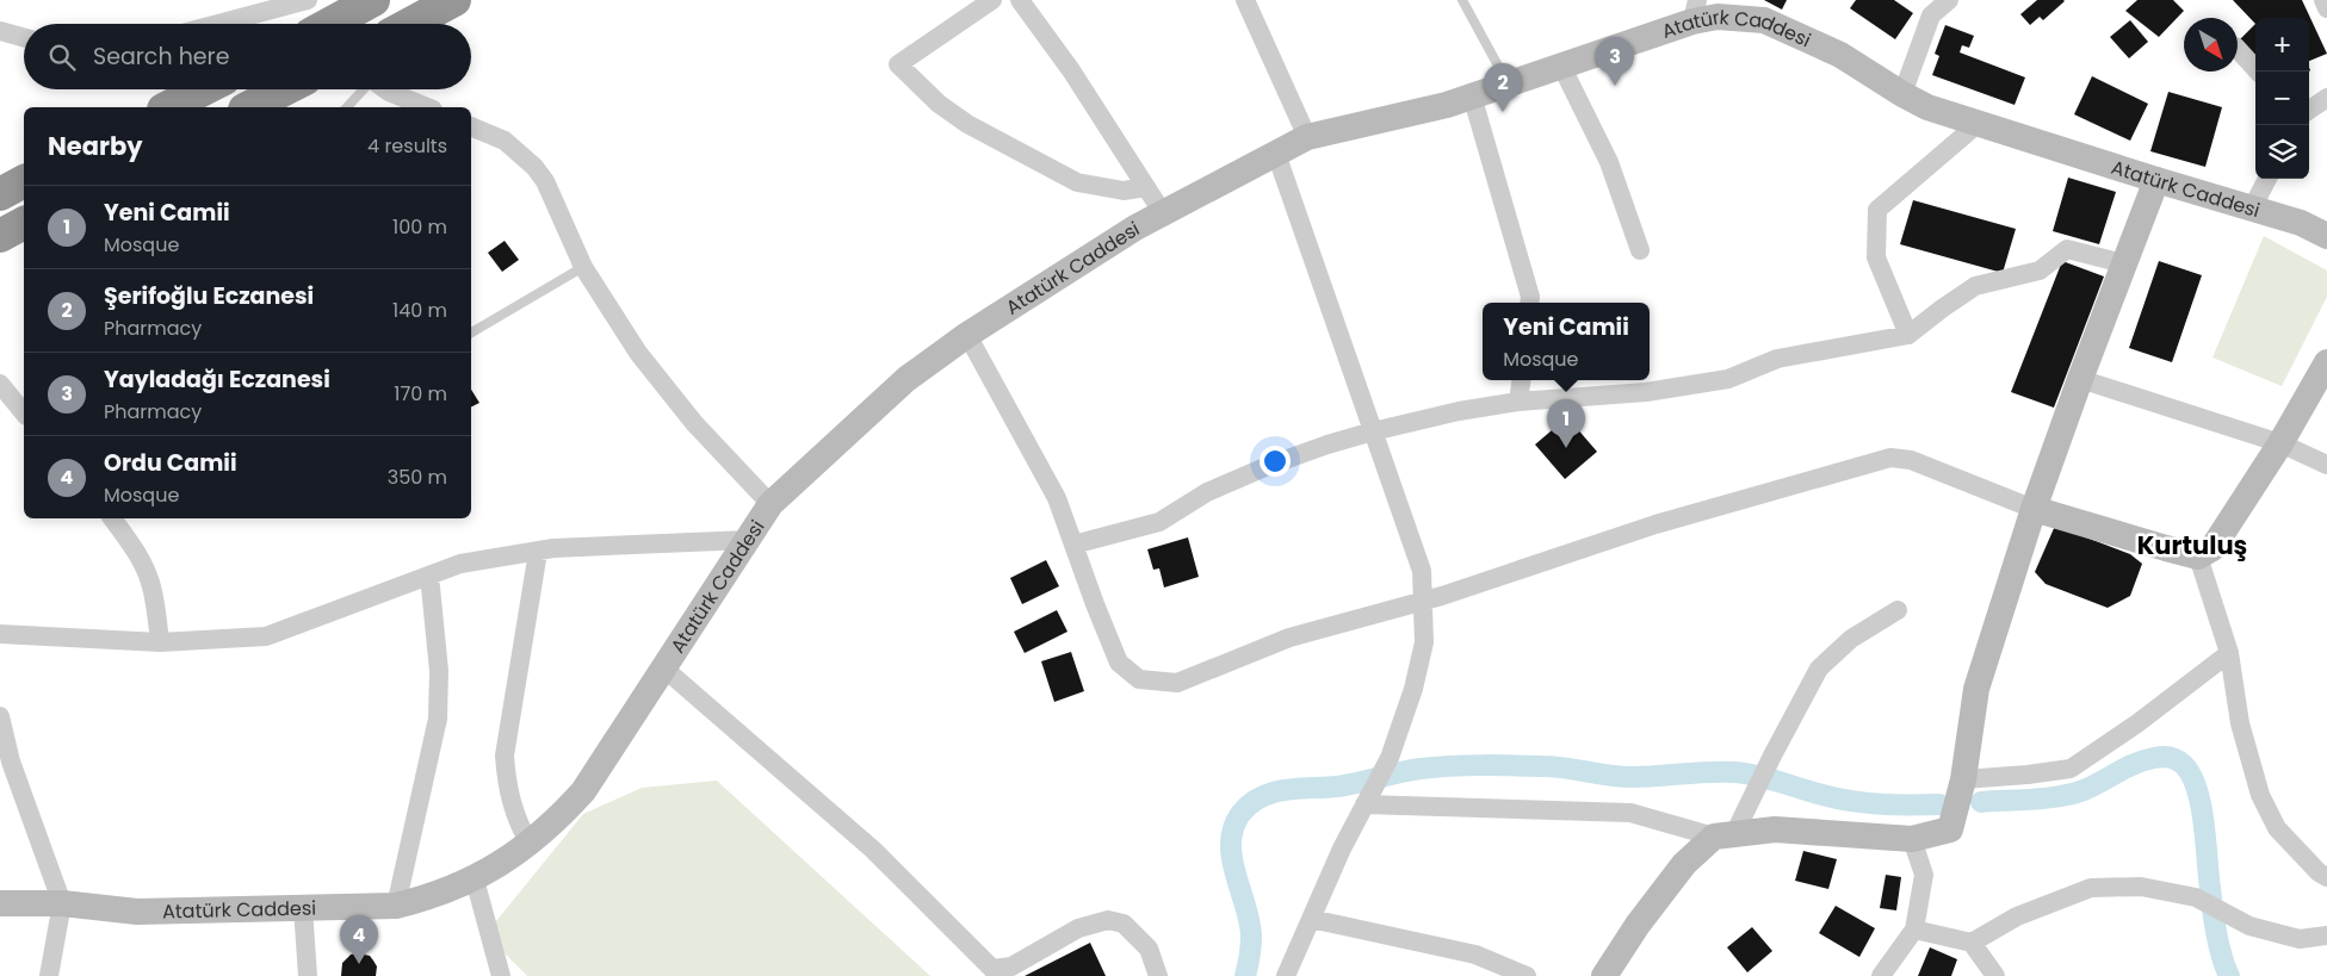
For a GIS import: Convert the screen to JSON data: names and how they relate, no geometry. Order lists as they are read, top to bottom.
{
  "streets": {
    "main road": ["Atatürk Caddesi"]
  },
  "districts": ["Kurtuluş"],
  "north": "bottom right",
  "page": {
    "map_buttons": ["+", "−"],
    "search": "Search here",
    "pins": [
      "3",
      "2",
      "1",
      "4"
    ],
    "heading": ["Nearby", "4 results"],
    "list": [
      {
        "mark": "1",
        "name": "Yeni Camii",
        "note": "Mosque",
        "value": "100 m"
      },
      {
        "mark": "2",
        "name": "Şerifoğlu Eczanesi",
        "note": "Pharmacy",
        "value": "140 m"
      },
      {
        "mark": "3",
        "name": "Yayladağı Eczanesi",
        "note": "Pharmacy",
        "value": "170 m"
      },
      {
        "mark": "4",
        "name": "Ordu Camii",
        "note": "Mosque",
        "value": "350 m"
      }
    ],
    "popup": ["Yeni Camii", "Mosque"]
  }
}
